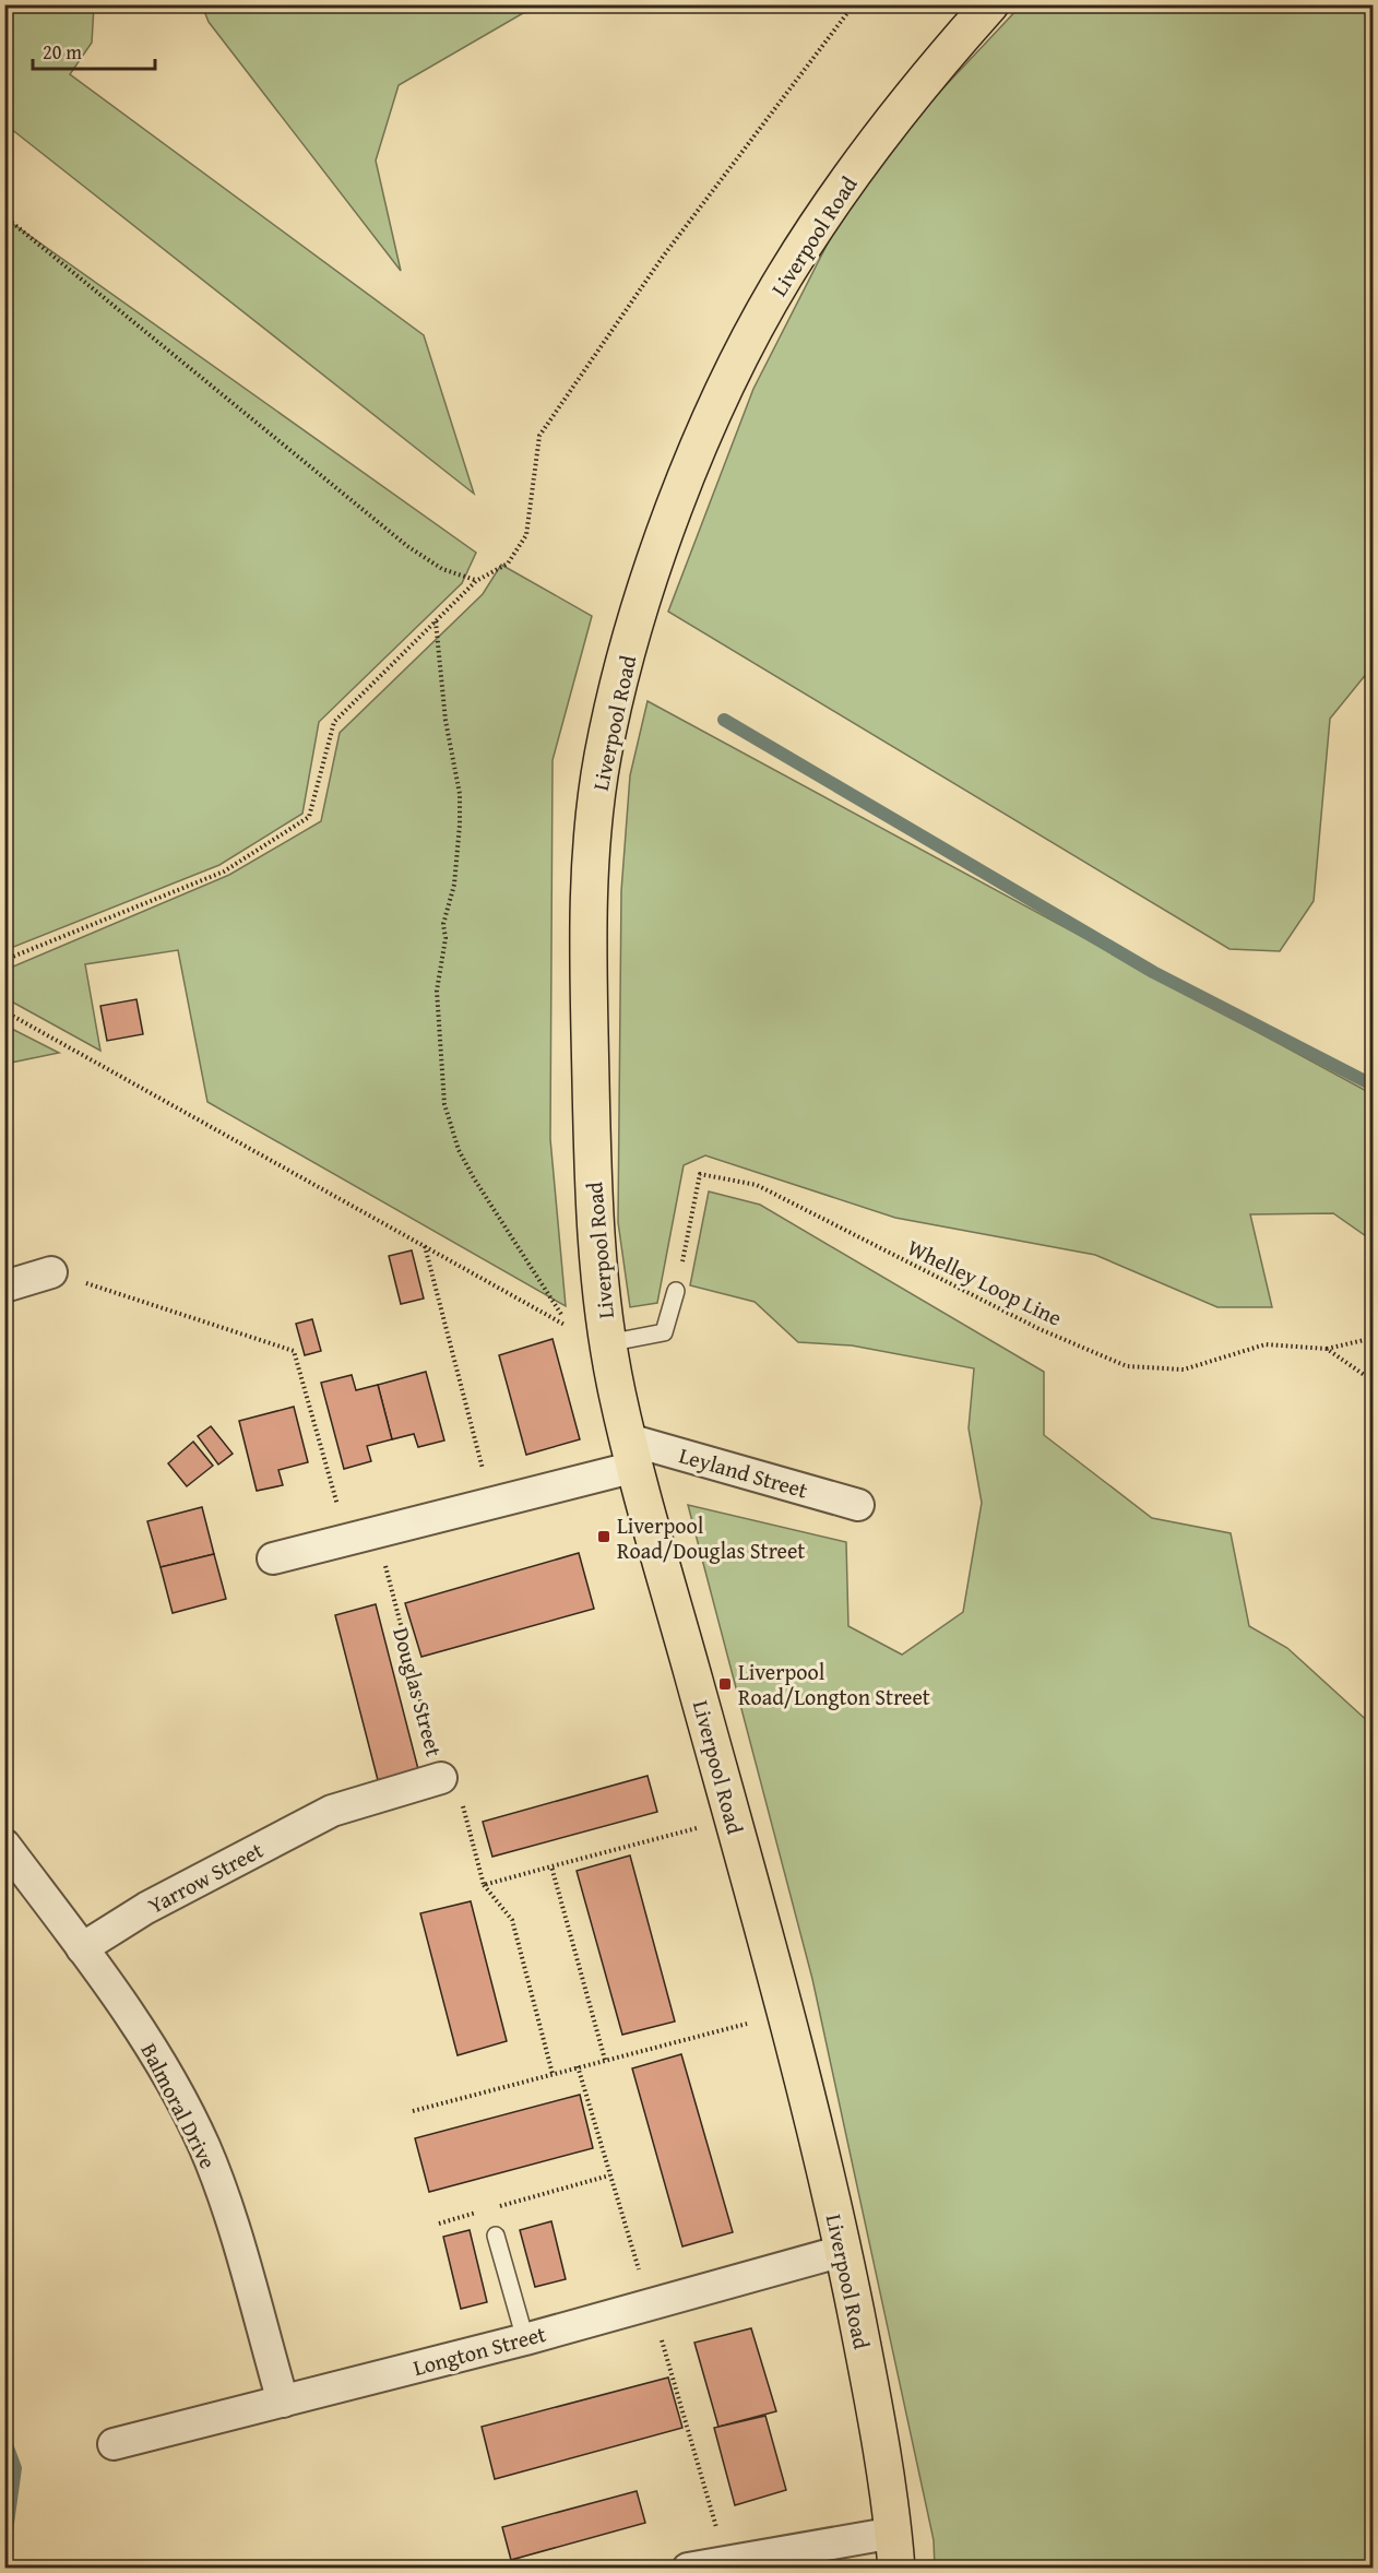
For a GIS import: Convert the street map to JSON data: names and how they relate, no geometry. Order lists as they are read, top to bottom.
{
  "streets": {
    "main road": ["Liverpool Road"],
    "street": [
      "Leyland Street",
      "Douglas Street",
      "Yarrow Street",
      "Balmoral Drive",
      "Longton Street"
    ],
    "path": ["Whelley Loop Line"]
  },
  "crossings": [
    ["Liverpool Road", "Leyland Street"],
    ["Liverpool Road", "Longton Street"],
    ["Douglas Street", "Yarrow Street"],
    ["Yarrow Street", "Balmoral Drive"],
    ["Balmoral Drive", "Longton Street"]
  ],
  "places": {
    "transit": ["Liverpool Road/Douglas Street", "Liverpool Road/Longton Street"]
  },
  "scale_bar": "20 m"
}
